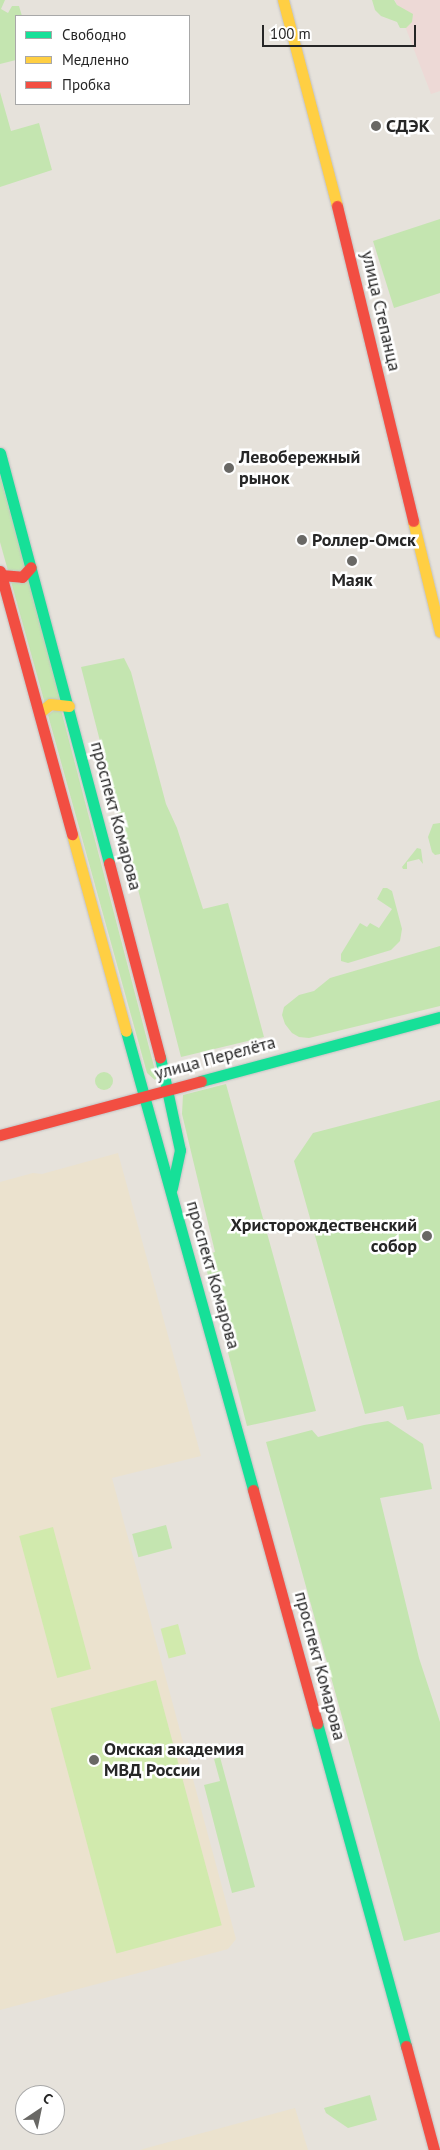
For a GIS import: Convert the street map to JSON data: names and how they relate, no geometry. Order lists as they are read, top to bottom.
{
  "streets": {
    "main road": ["улица Степанца", "проспект Комарова", "улица Перелёта"]
  },
  "crossings": [
    ["проспект Комарова", "улица Перелёта"]
  ],
  "places": [
    "СДЭК",
    "Левобережный рынок",
    "Роллер-Омск",
    "Маяк",
    "Христорождественский собор",
    "Омская академия МВД России"
  ],
  "legend": ["Свободно", "Медленно", "Пробка"],
  "scale_bar": "100 m",
  "north": "top right"
}
